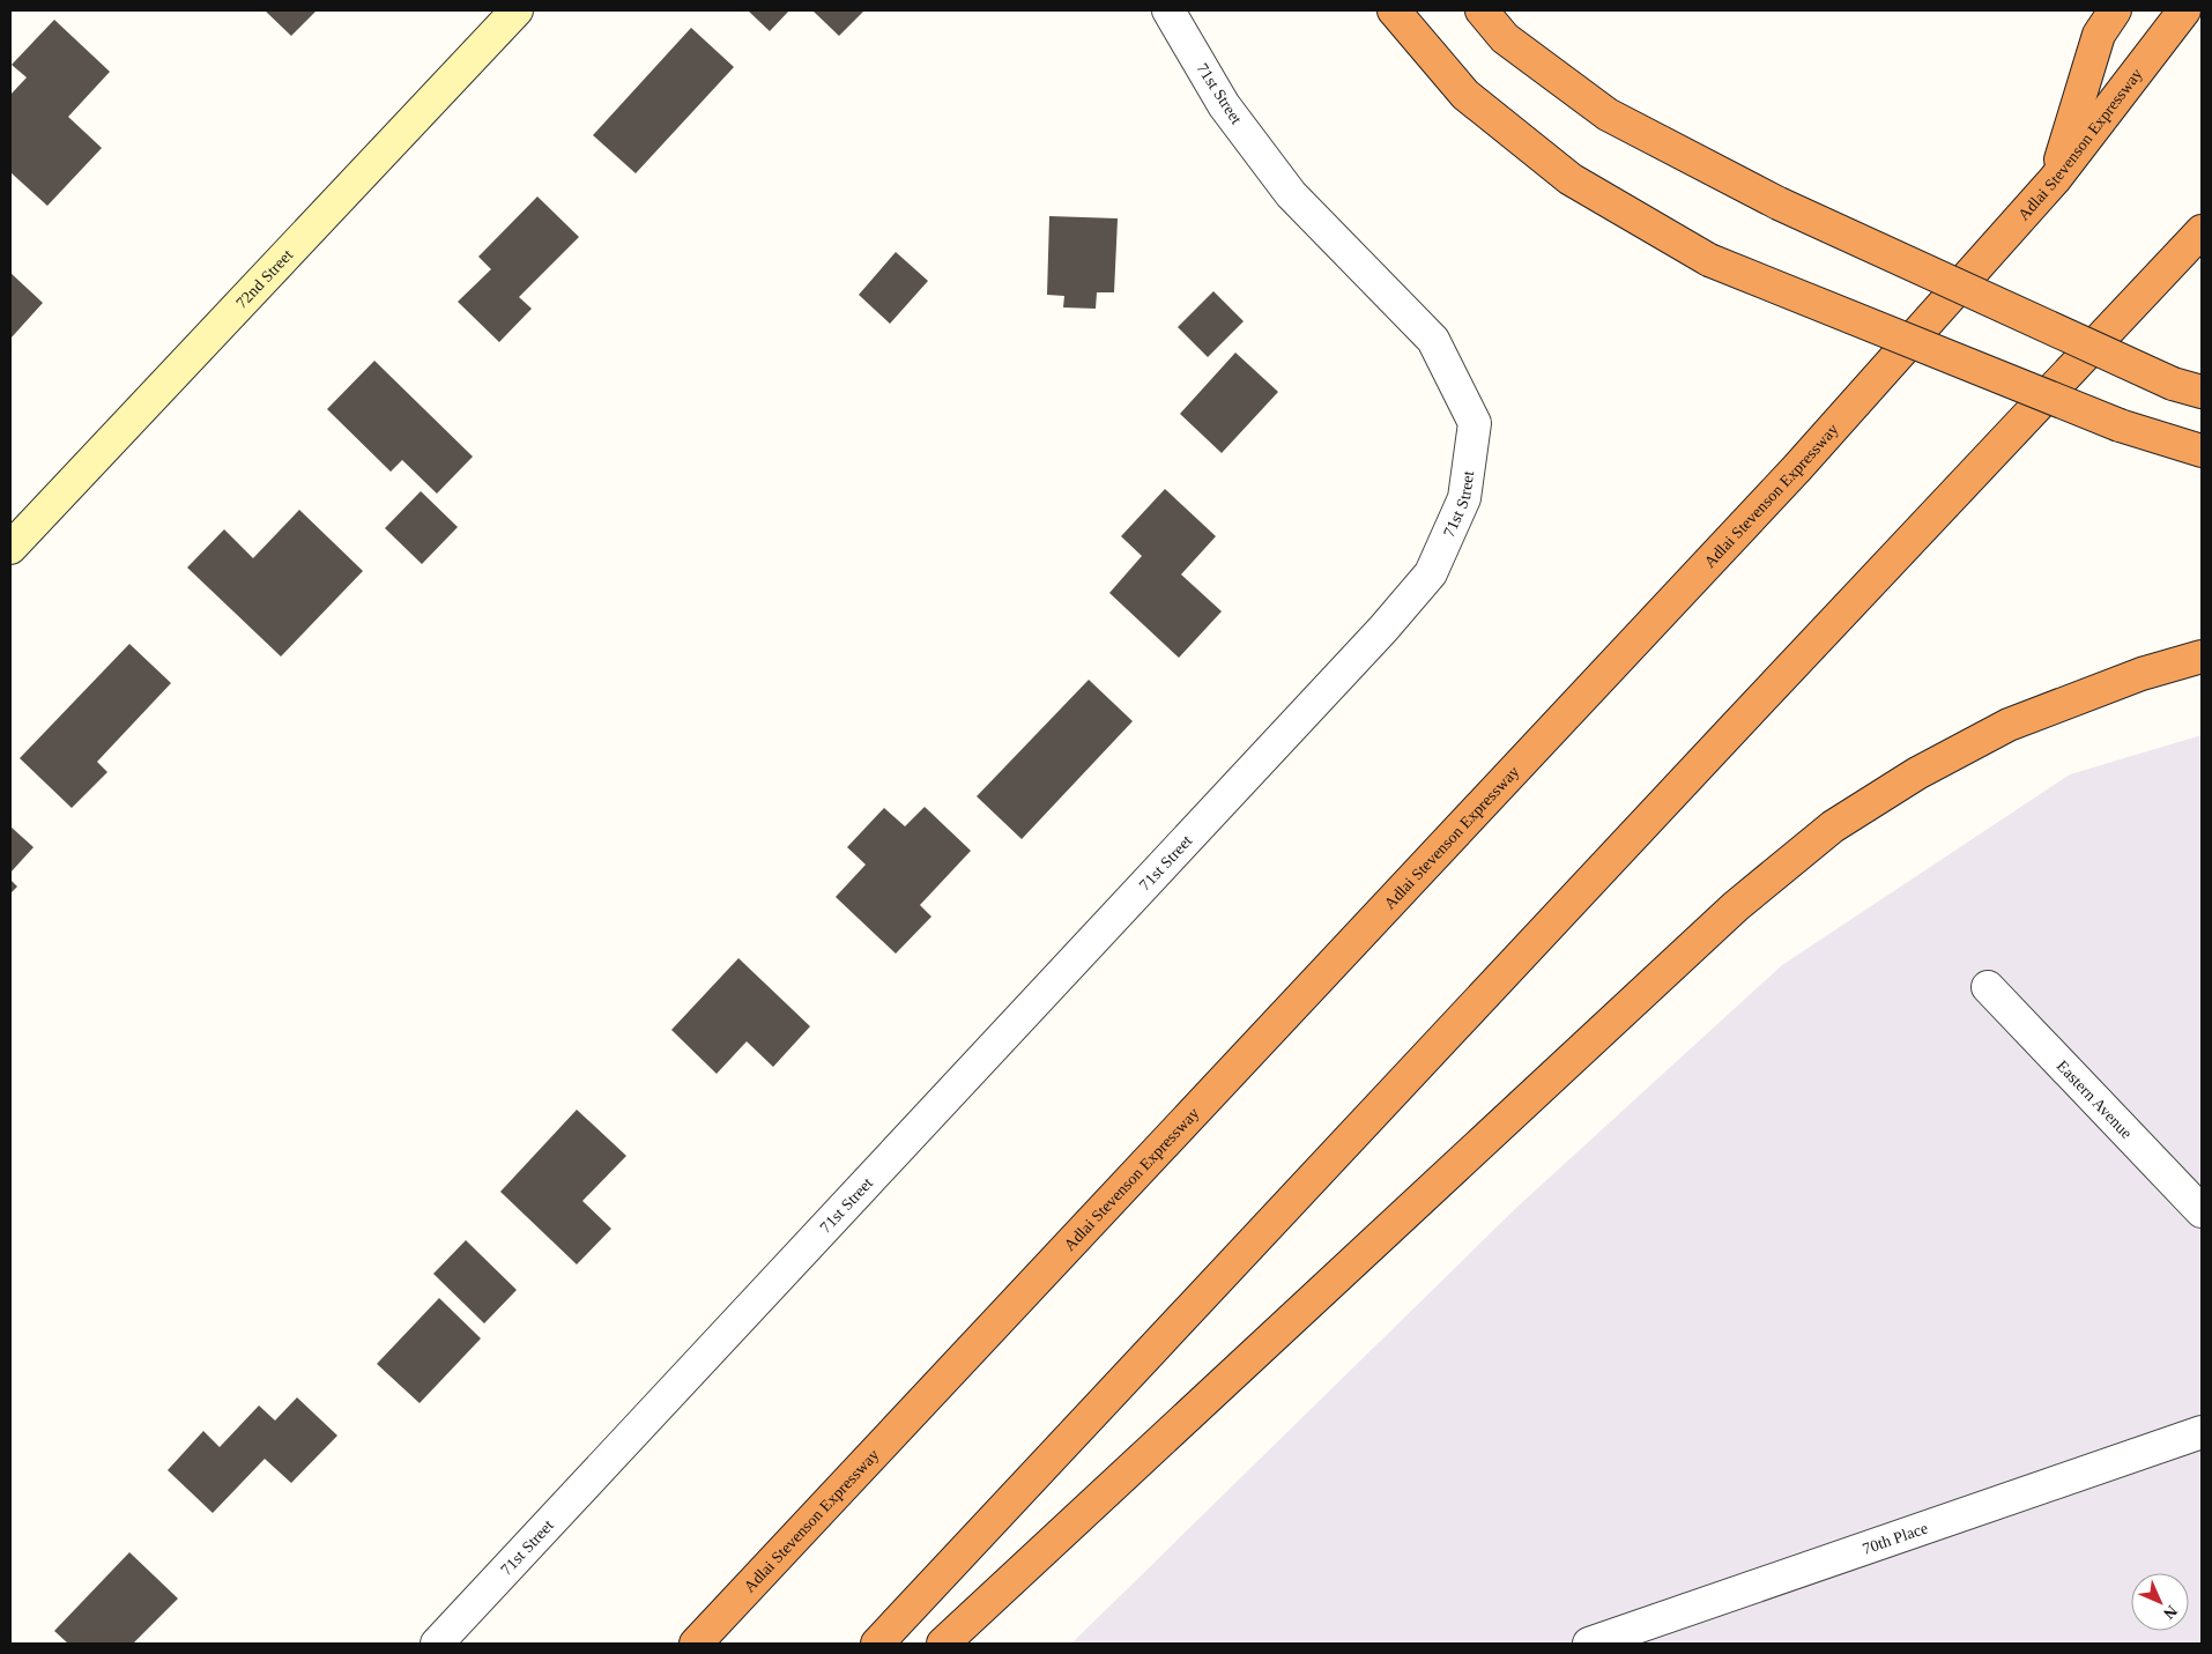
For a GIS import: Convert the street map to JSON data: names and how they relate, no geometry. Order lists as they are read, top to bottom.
{
  "streets": {
    "highway": ["Adlai Stevenson Expressway"],
    "street": [
      "71st Street",
      "72nd Street",
      "Eastern Avenue",
      "70th Place"
    ]
  },
  "north": "bottom right"
}
